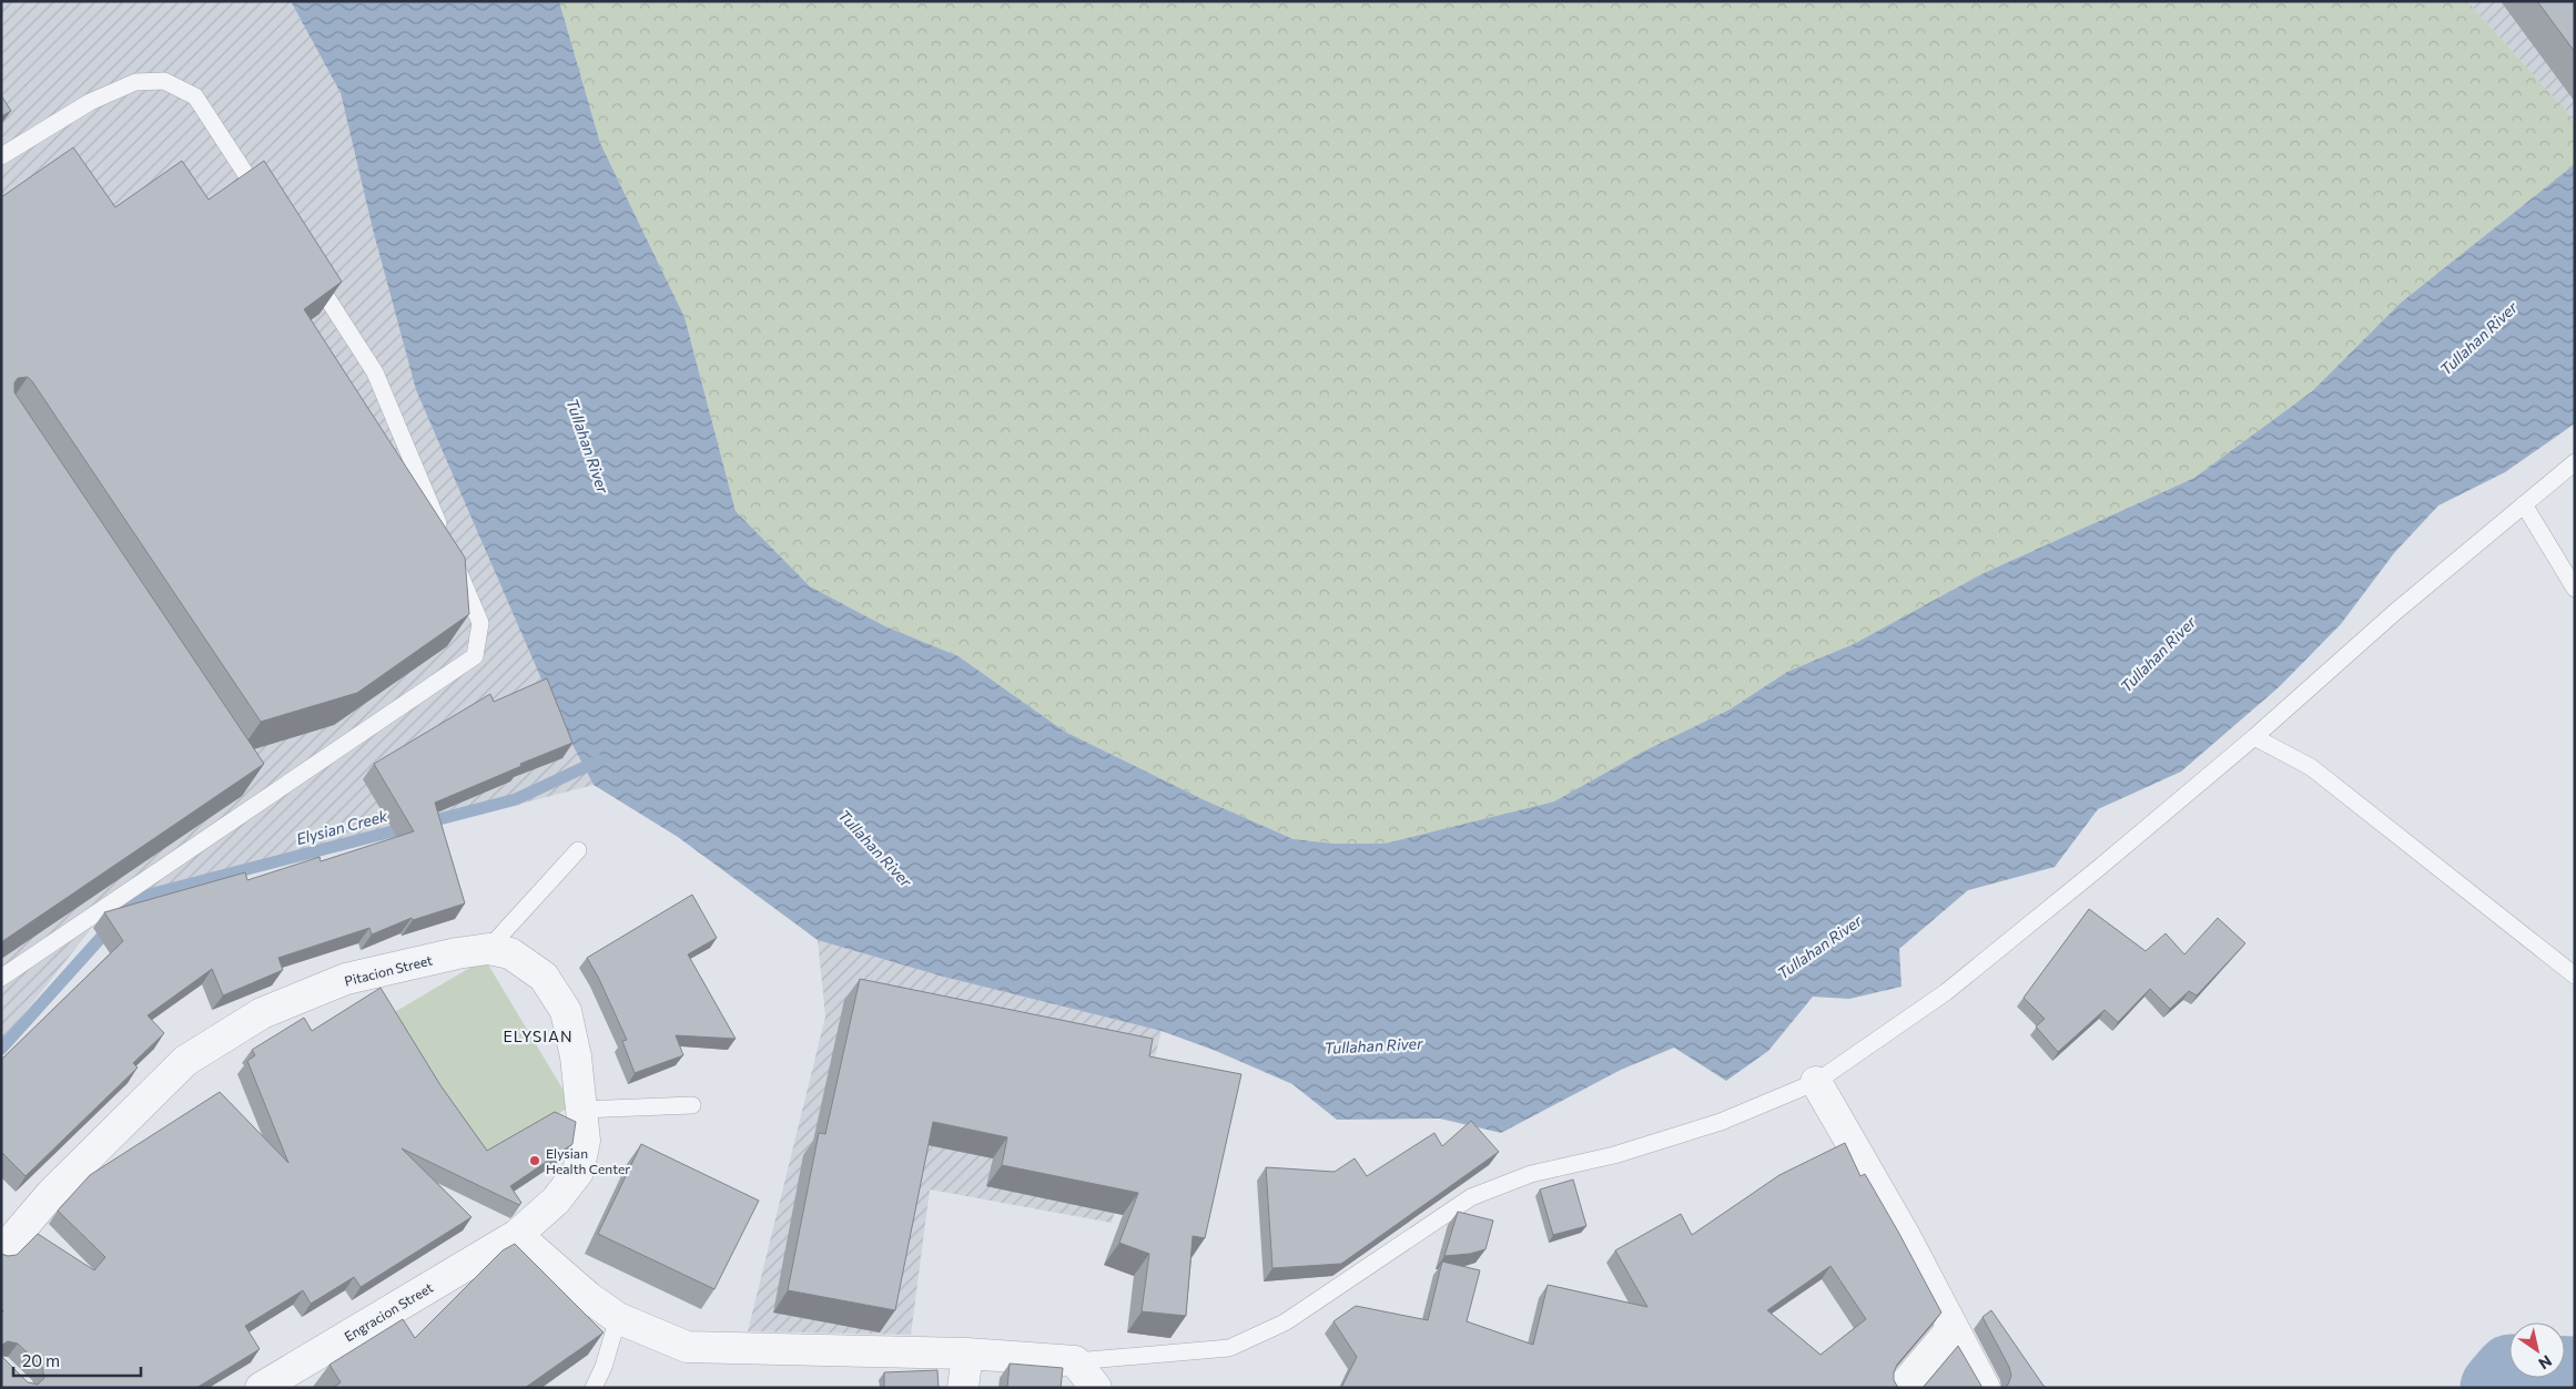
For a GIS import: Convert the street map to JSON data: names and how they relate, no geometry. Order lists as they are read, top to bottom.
{
  "streets": {
    "street": ["Pitacion Street", "Engracion Street"]
  },
  "crossings": [
    ["Pitacion Street", "Engracion Street"]
  ],
  "districts": ["ELYSIAN"],
  "water": ["Tullahan River", "Elysian Creek"],
  "places": ["Elysian Health Center"],
  "scale_bar": "20 m",
  "north": "bottom right"
}
